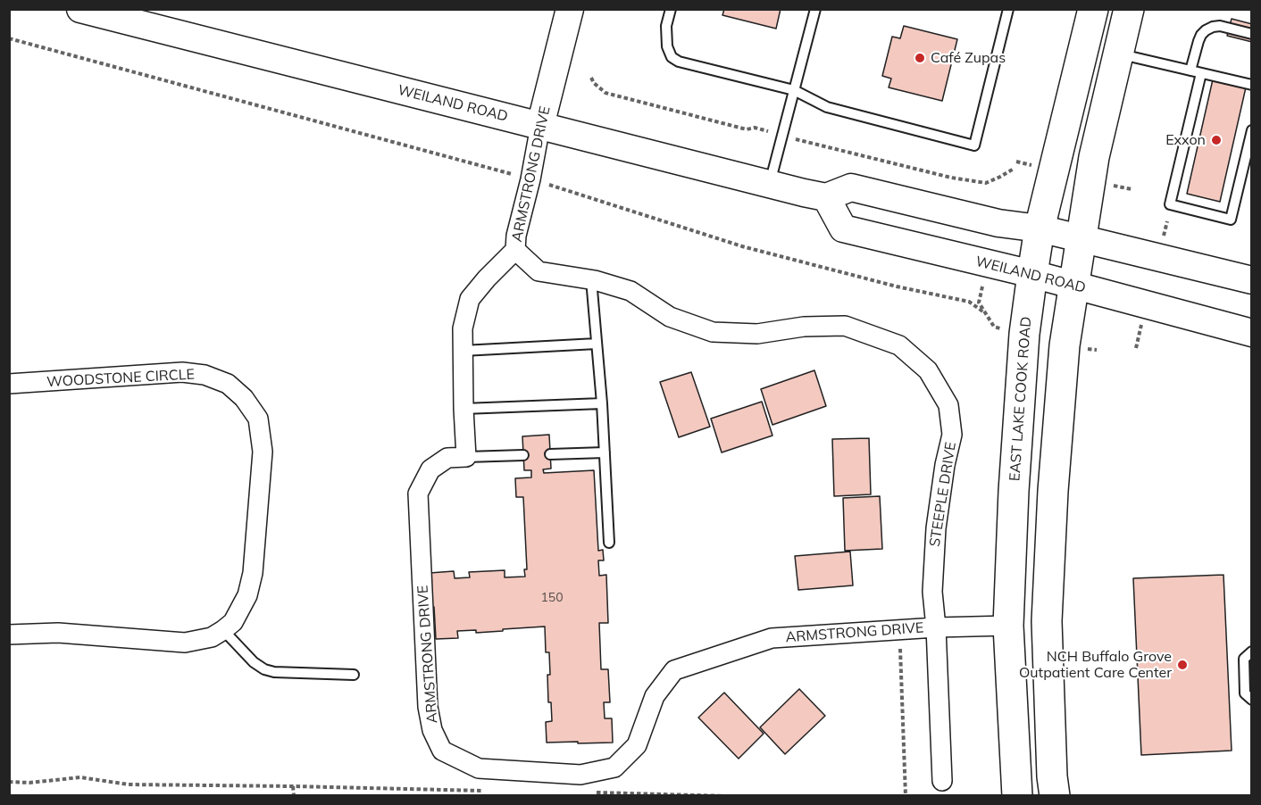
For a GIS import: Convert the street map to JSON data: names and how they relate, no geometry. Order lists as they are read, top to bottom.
{
  "streets": {
    "main road": ["WEILAND ROAD", "ARMSTRONG DRIVE", "EAST LAKE COOK ROAD"],
    "street": ["WOODSTONE CIRCLE", "STEEPLE DRIVE"]
  },
  "crossings": [
    ["WEILAND ROAD", "ARMSTRONG DRIVE"],
    ["WEILAND ROAD", "EAST LAKE COOK ROAD"],
    ["ARMSTRONG DRIVE", "EAST LAKE COOK ROAD"],
    ["ARMSTRONG DRIVE", "STEEPLE DRIVE"]
  ],
  "places": ["Café Zupas", "Exxon", "NCH Buffalo Grove Outpatient Care Center"],
  "house_numbers": ["150"]
}
